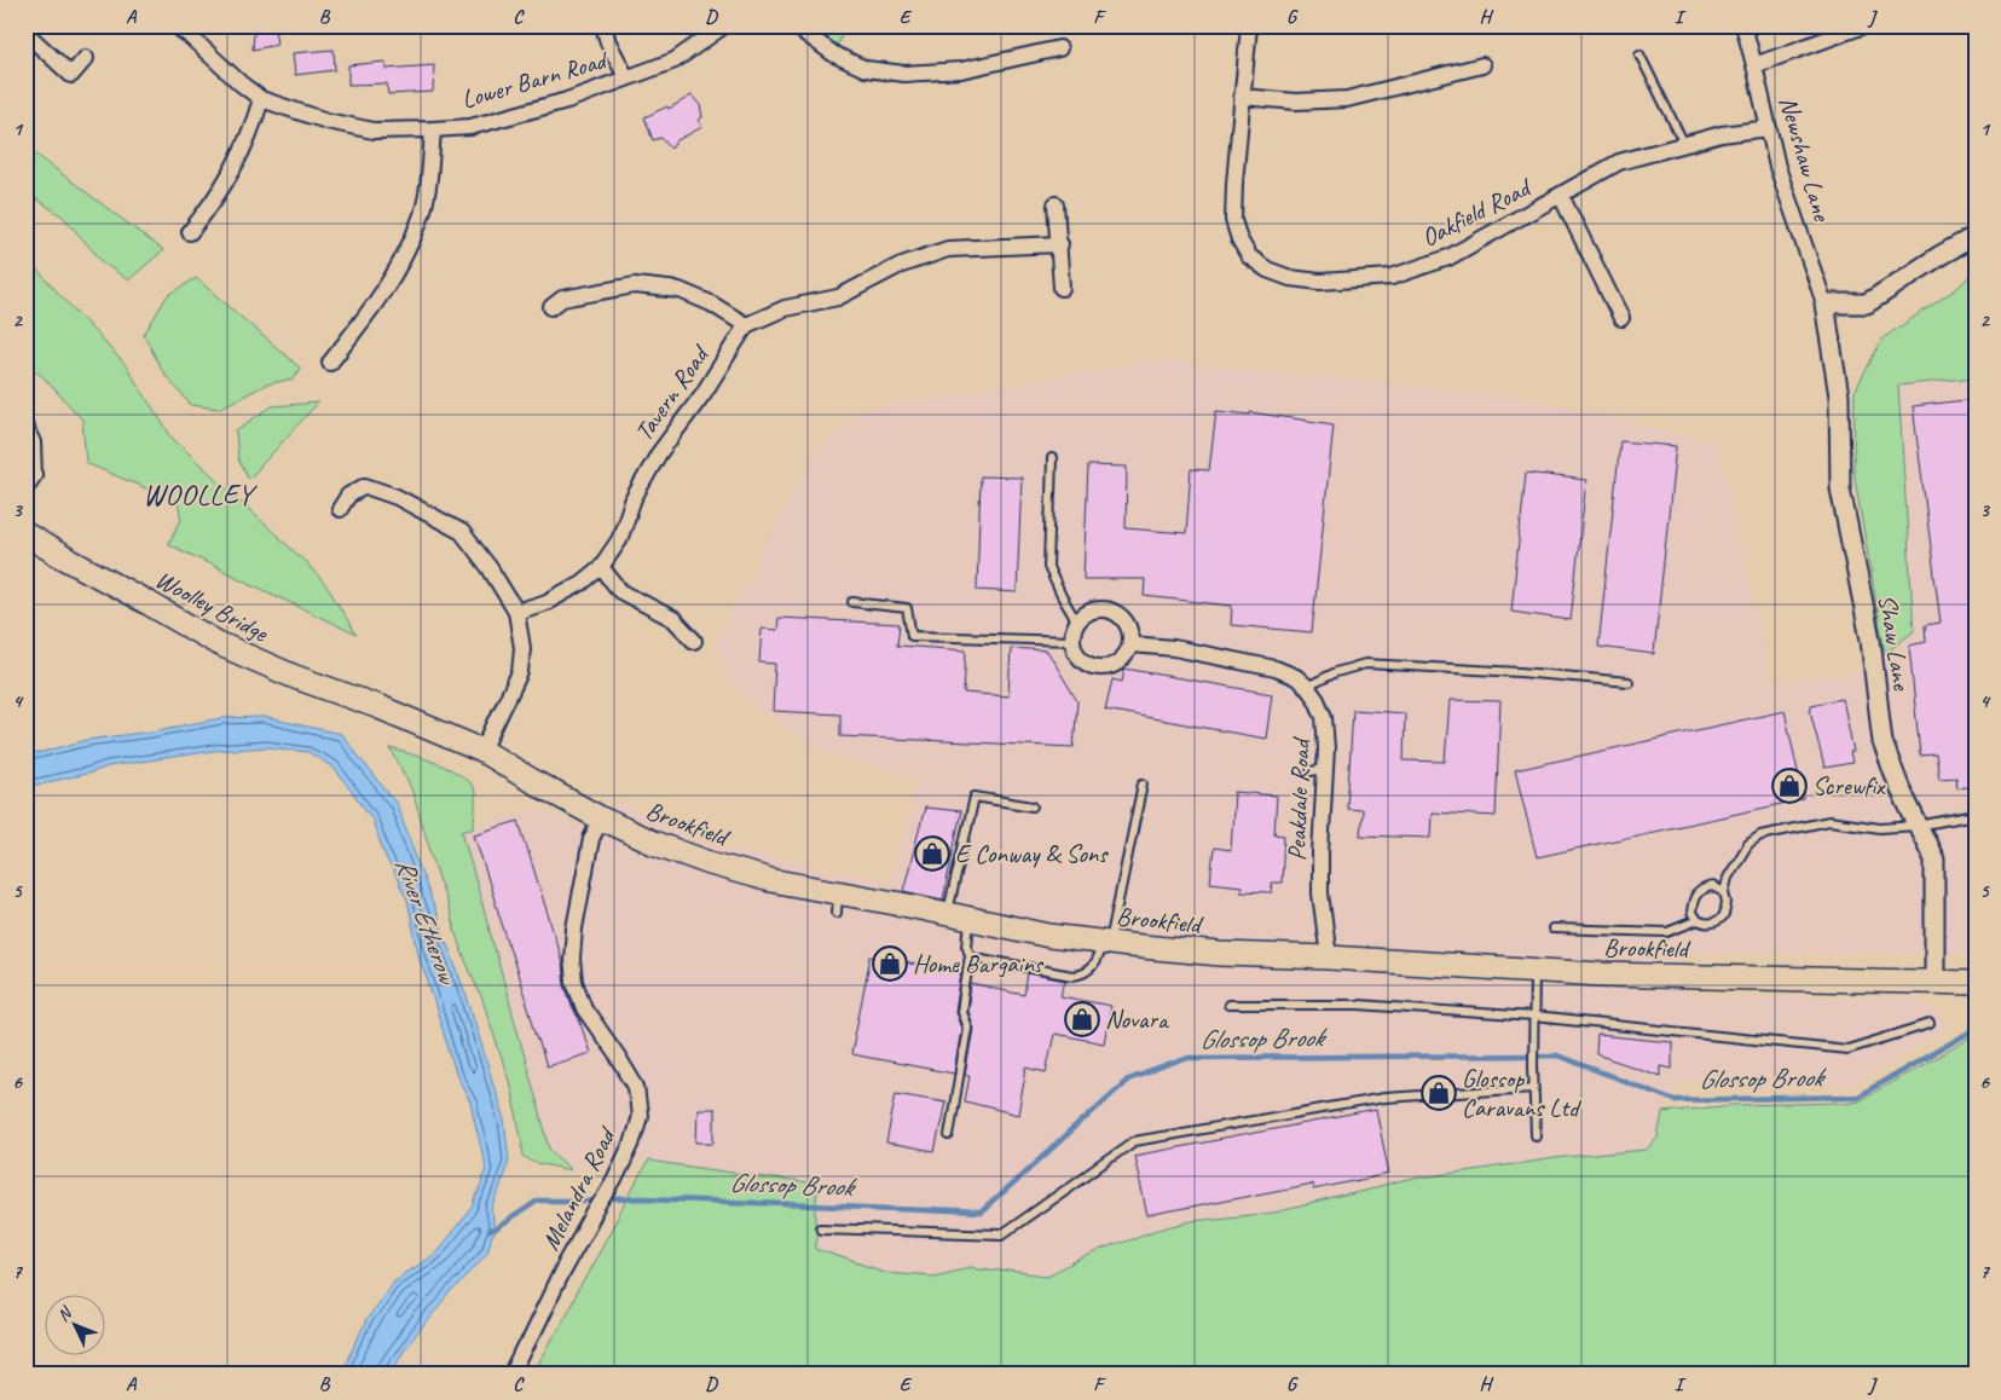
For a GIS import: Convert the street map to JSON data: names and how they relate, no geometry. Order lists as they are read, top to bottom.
{
  "streets": {
    "main road": ["Woolley Bridge", "Brookfield"],
    "street": [
      "Lower Barn Road",
      "Newshaw Lane",
      "Oakfield Road",
      "Tavern Road",
      "Shaw Lane",
      "Peakdale Road",
      "Melandra Road"
    ]
  },
  "crossings": [
    ["Newshaw Lane", "Oakfield Road"],
    ["Newshaw Lane", "Shaw Lane"],
    ["Woolley Bridge", "Brookfield"],
    ["Shaw Lane", "Brookfield"],
    ["Peakdale Road", "Brookfield"],
    ["Brookfield", "Melandra Road"]
  ],
  "districts": ["WOOLLEY"],
  "water": ["River Etherow", "Glossop Brook"],
  "places": {
    "shop": [
      "Screwfix",
      "E Conway & Sons",
      "Home Bargains",
      "Novara",
      "Glossop Caravans Ltd"
    ]
  },
  "north": "top left",
  "grid": {
    "columns": [
      "A",
      "B",
      "C",
      "D",
      "E",
      "F",
      "G",
      "H",
      "I",
      "J"
    ],
    "rows": [
      "1",
      "2",
      "3",
      "4",
      "5",
      "6",
      "7"
    ]
  }
}
